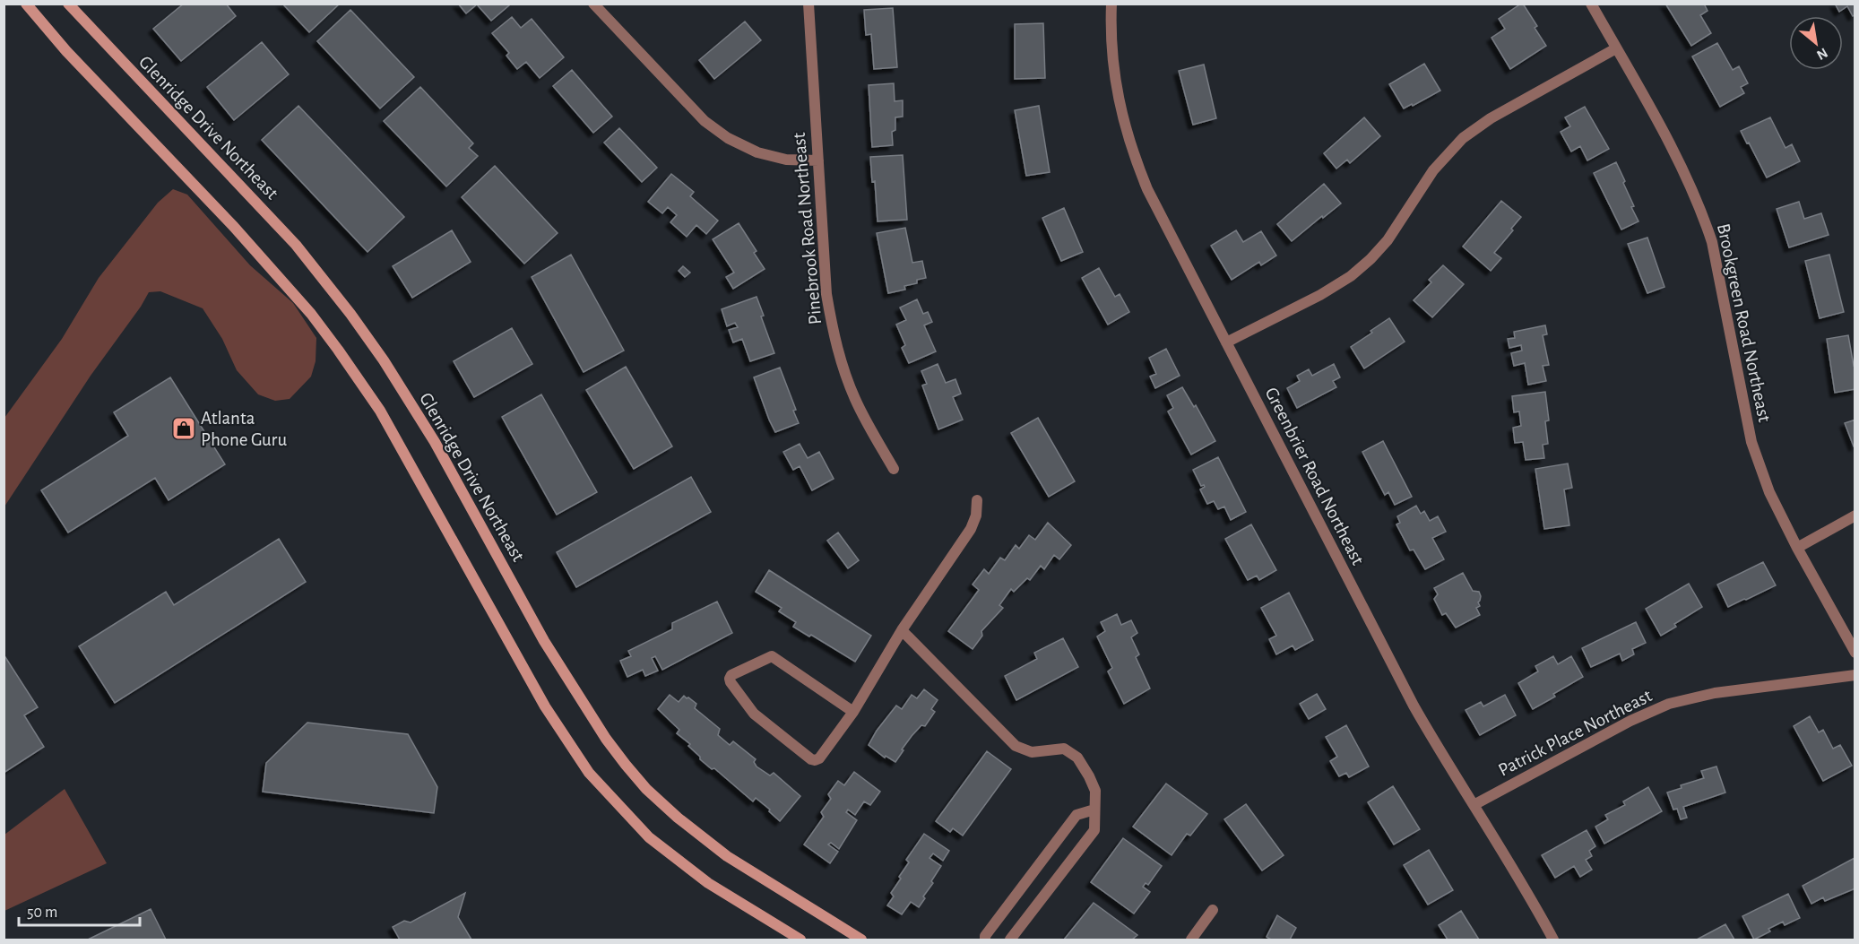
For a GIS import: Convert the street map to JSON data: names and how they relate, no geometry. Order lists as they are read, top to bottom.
{
  "streets": {
    "main road": ["Glenridge Drive Northeast"],
    "street": [
      "Pinebrook Road Northeast",
      "Brookgreen Road Northeast",
      "Greenbrier Road Northeast",
      "Patrick Place Northeast"
    ]
  },
  "crossings": [
    ["Greenbrier Road Northeast", "Patrick Place Northeast"]
  ],
  "places": {
    "shop": ["Atlanta Phone Guru"]
  },
  "scale_bar": "50 m",
  "north": "bottom right"
}
